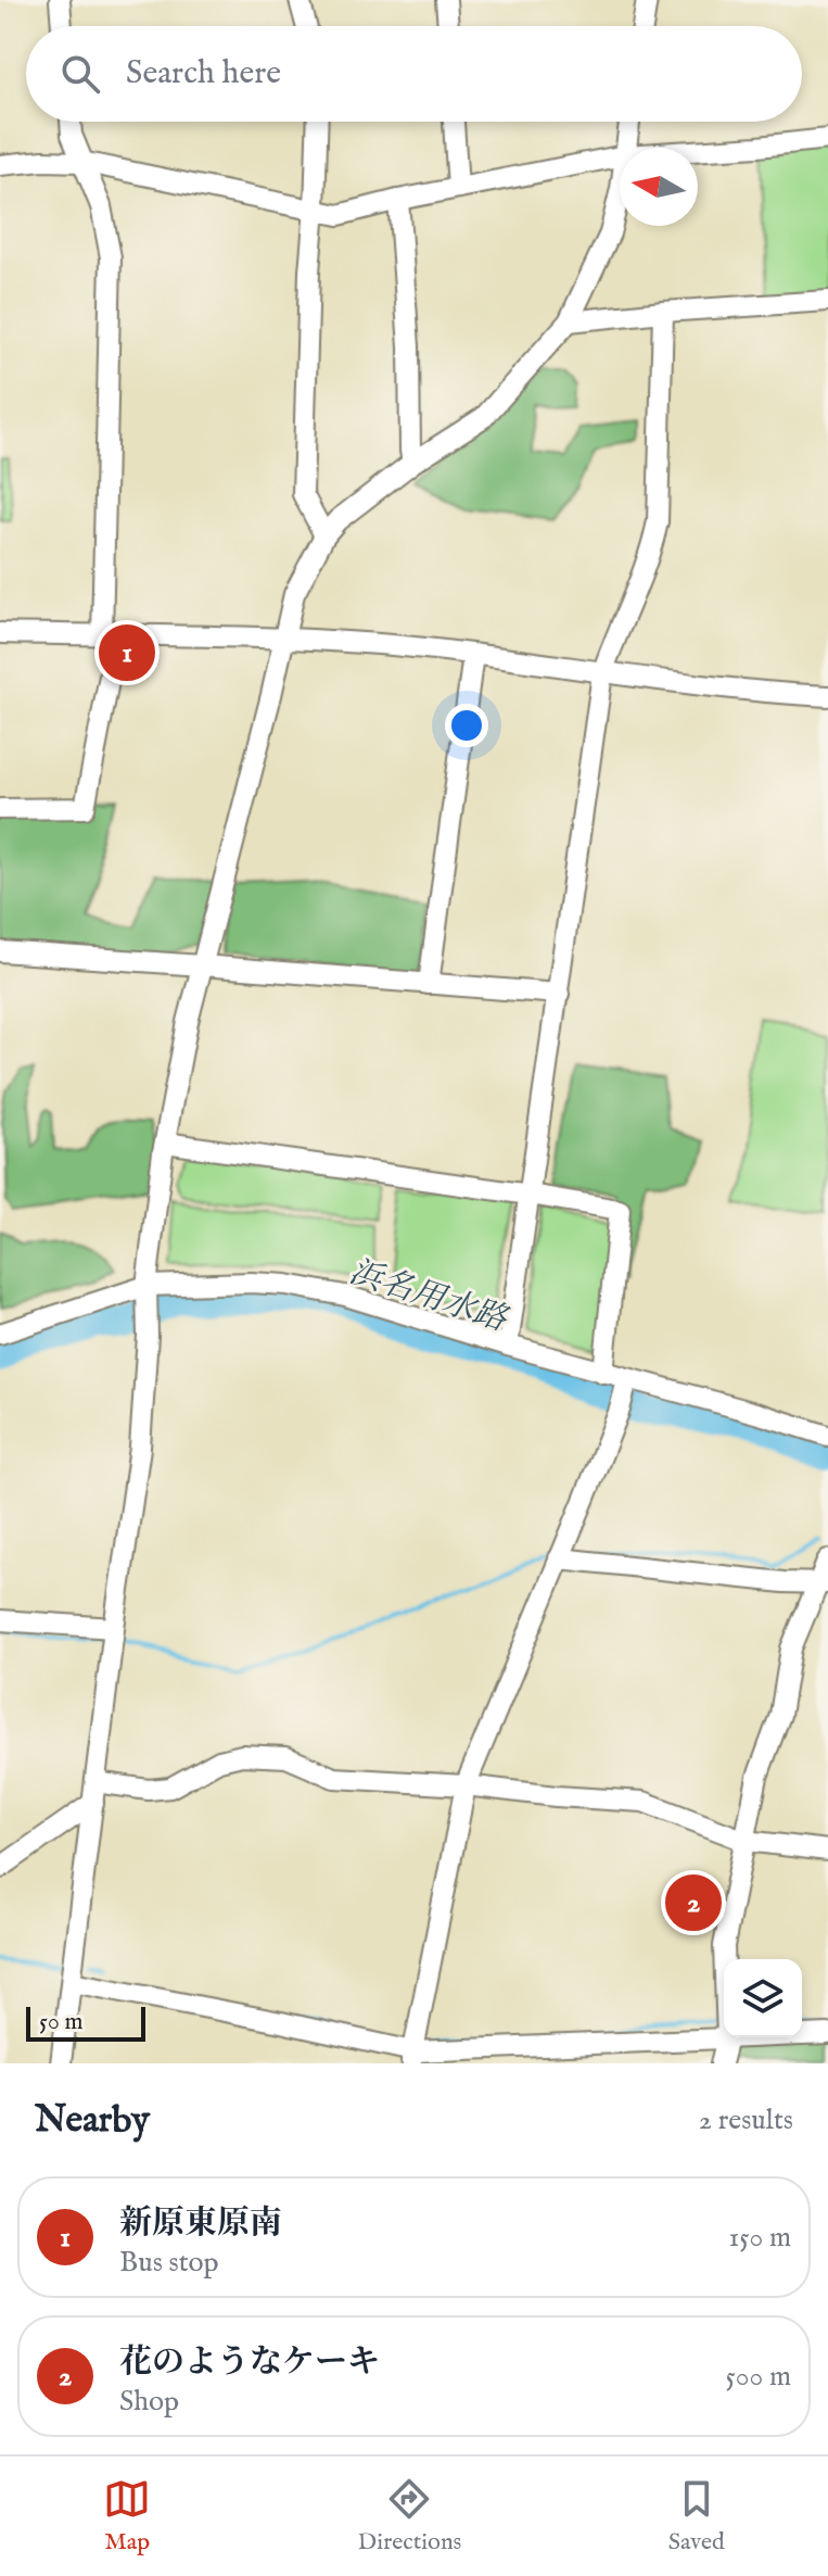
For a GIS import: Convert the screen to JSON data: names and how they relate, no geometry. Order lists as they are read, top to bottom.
{
  "water": ["浜名用水路"],
  "scale_bar": "50 m",
  "north": "left",
  "page": {
    "search": "Search here",
    "pins": ["1", "2"],
    "scale": "50 m",
    "heading": ["Nearby", "2 results"],
    "list": [
      {
        "mark": "1",
        "name": "新原東原南",
        "note": "Bus stop",
        "value": "150 m"
      },
      {
        "mark": "2",
        "name": "花のようなケーキ",
        "note": "Shop",
        "value": "500 m"
      }
    ],
    "nav": ["Map", "Directions", "Saved"]
  }
}
